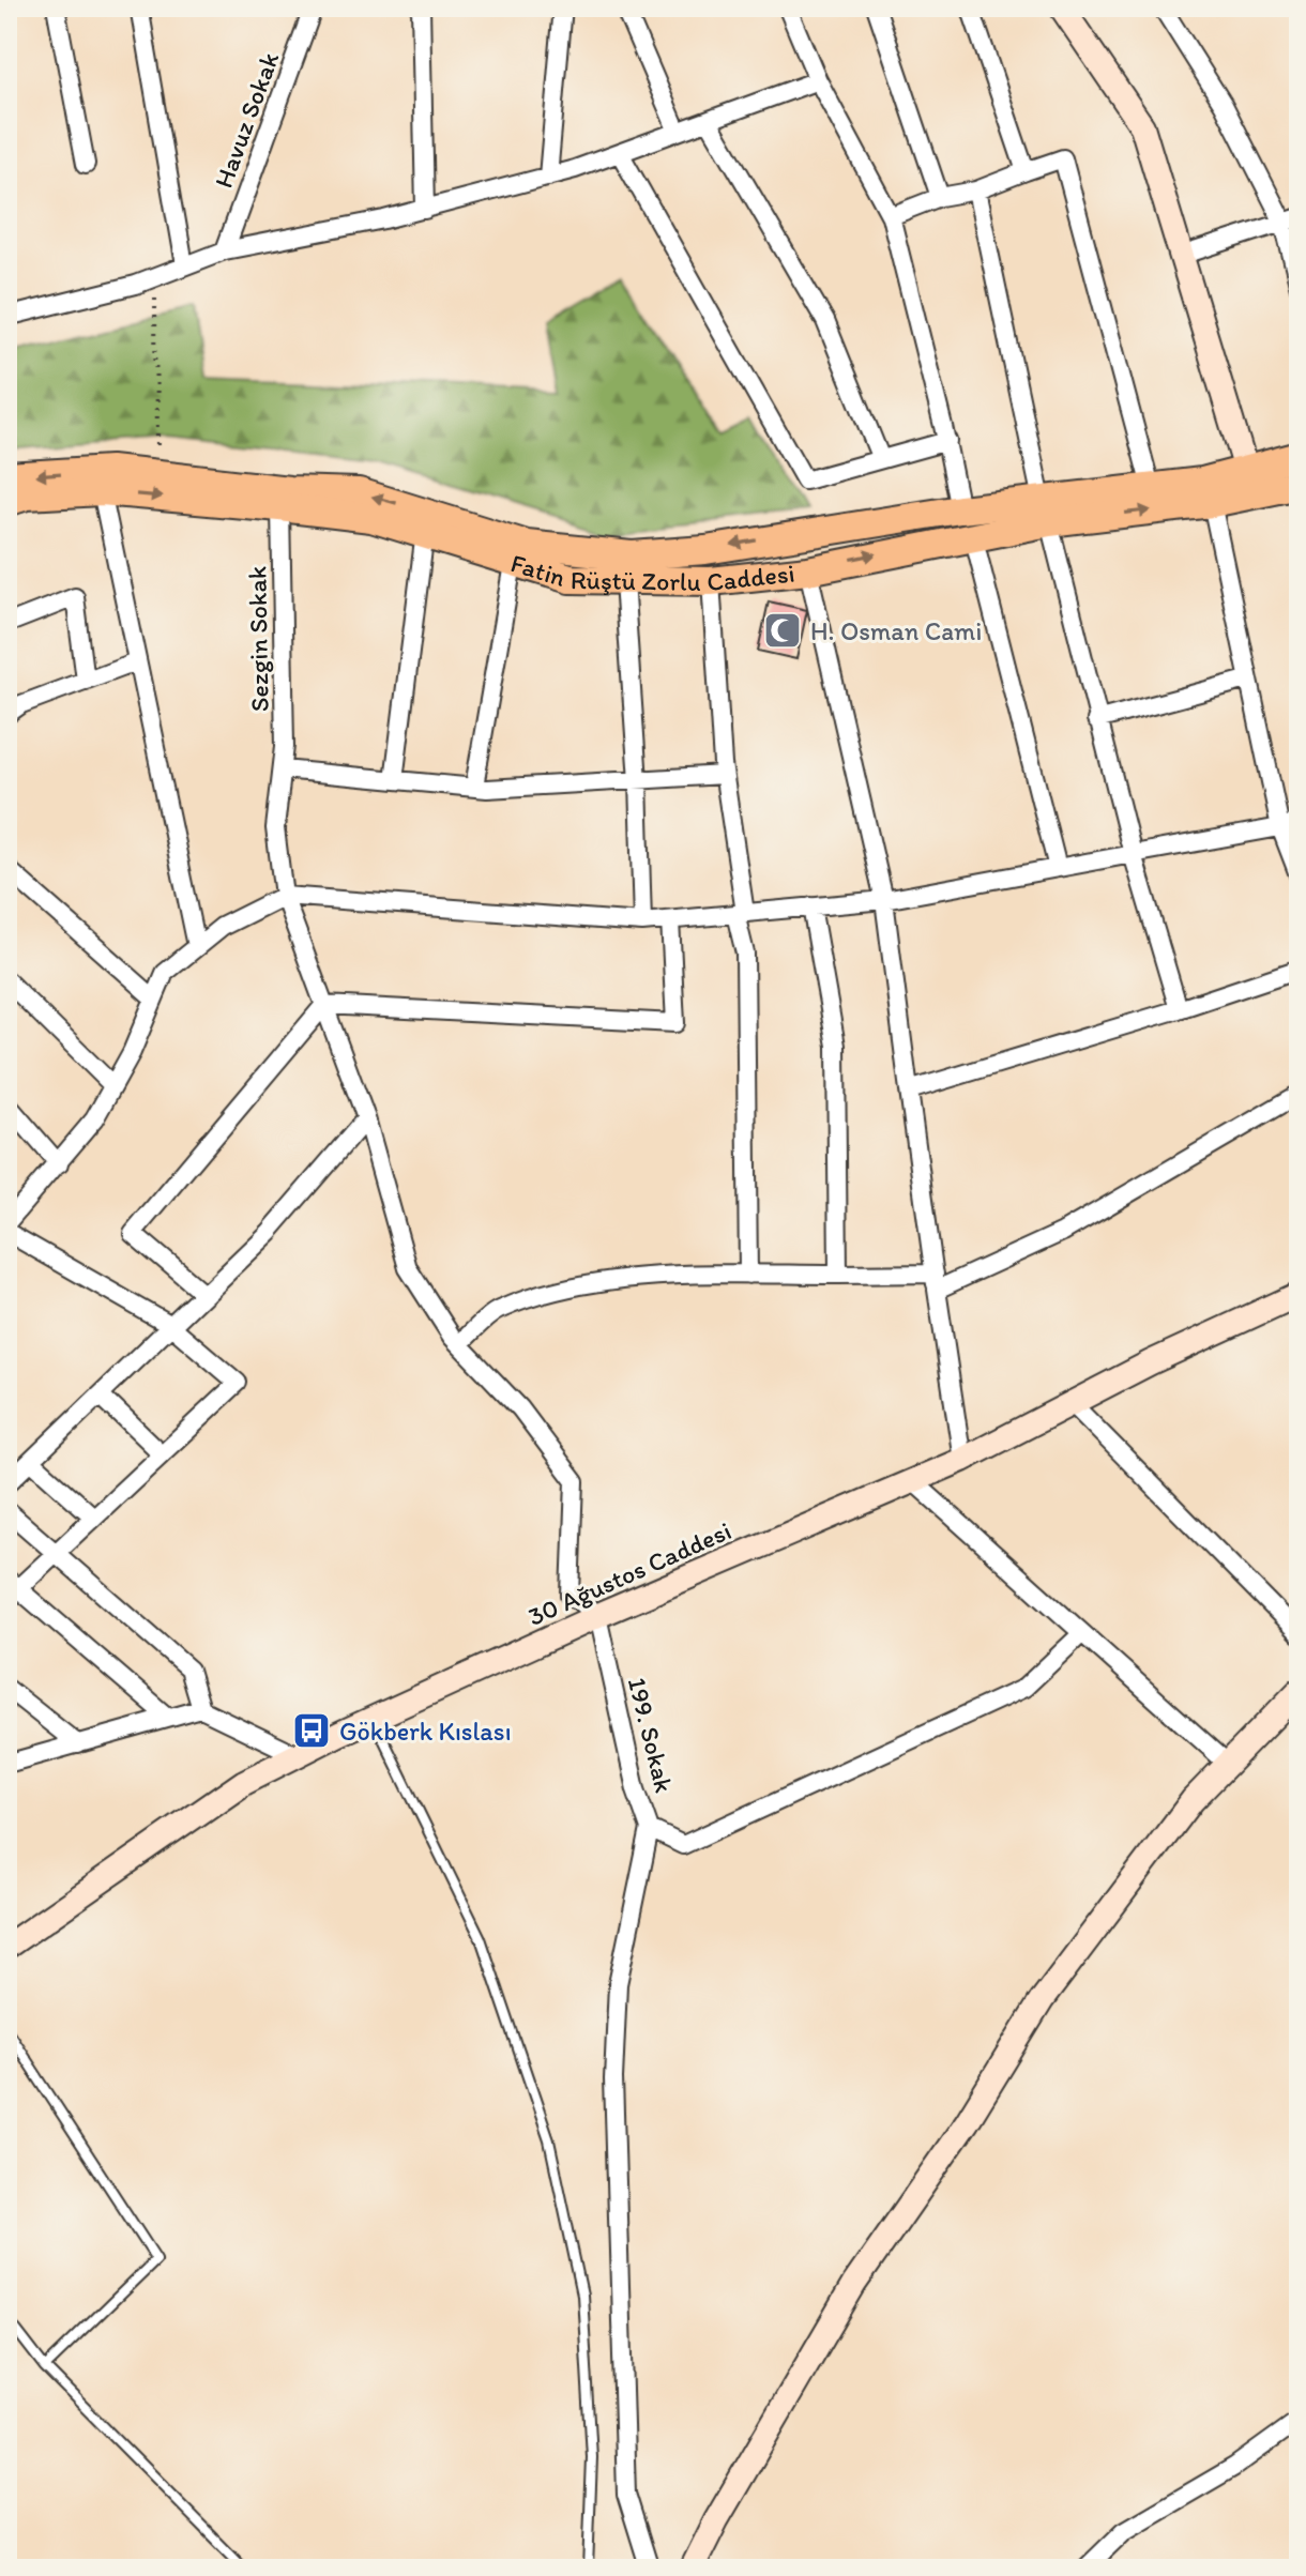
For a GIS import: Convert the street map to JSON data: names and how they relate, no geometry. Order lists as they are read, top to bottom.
{
  "streets": {
    "main road": ["Fatin Rüştü Zorlu Caddesi"],
    "street": [
      "Havuz Sokak",
      "Sezgin Sokak",
      "30 Ağustos Caddesi",
      "199. Sokak"
    ]
  },
  "crossings": [
    ["Fatin Rüştü Zorlu Caddesi", "Sezgin Sokak"],
    ["Sezgin Sokak", "30 Ağustos Caddesi"],
    ["Sezgin Sokak", "199. Sokak"],
    ["30 Ağustos Caddesi", "199. Sokak"]
  ],
  "places": {
    "mosque": ["H. Osman Cami"],
    "bus stop": ["Gökberk Kıslası"]
  }
}
